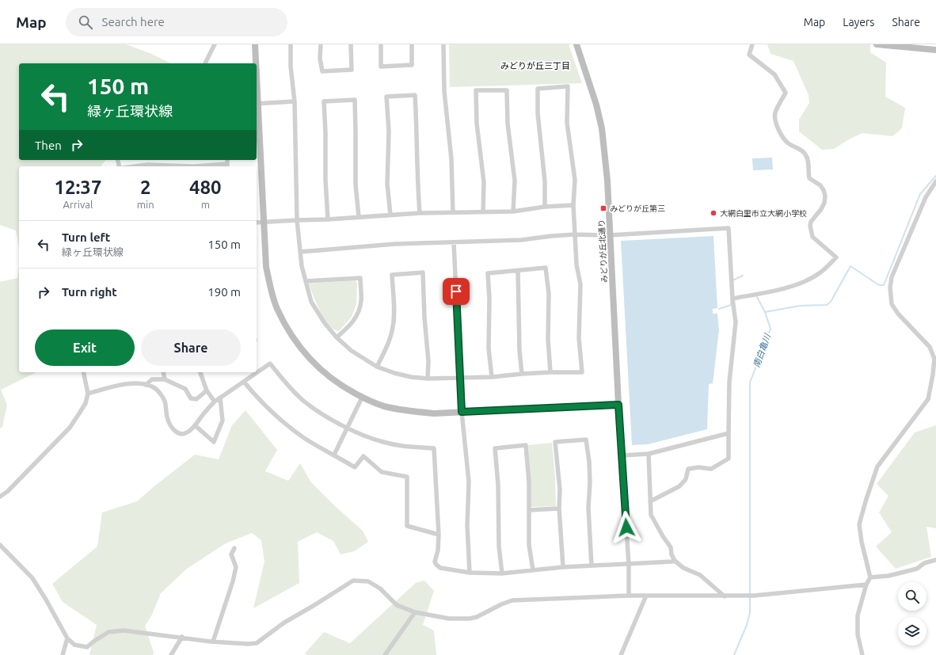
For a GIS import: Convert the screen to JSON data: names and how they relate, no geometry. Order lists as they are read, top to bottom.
{
  "streets": {
    "street": ["みどりが丘北通り"]
  },
  "districts": ["みどりが丘三丁目"],
  "water": ["南白亀川"],
  "places": {
    "transit": ["みどりが丘第三"],
    "other": ["大網白里市立大網小学校"]
  },
  "page": {
    "header": "Map",
    "search": "Search here",
    "nav": ["Map", "Layers", "Share"],
    "turn": ["150 m", "緑ヶ丘環状線"],
    "then": "Then",
    "eta": [
      "12:37",
      "Arrival",
      "2",
      "min",
      "480",
      "m"
    ],
    "list": [
      {
        "name": "Turn left",
        "note": "緑ヶ丘環状線",
        "value": "150 m"
      },
      {
        "name": "Turn right",
        "value": "190 m"
      }
    ],
    "buttons": ["Exit", "Share"]
  }
}
